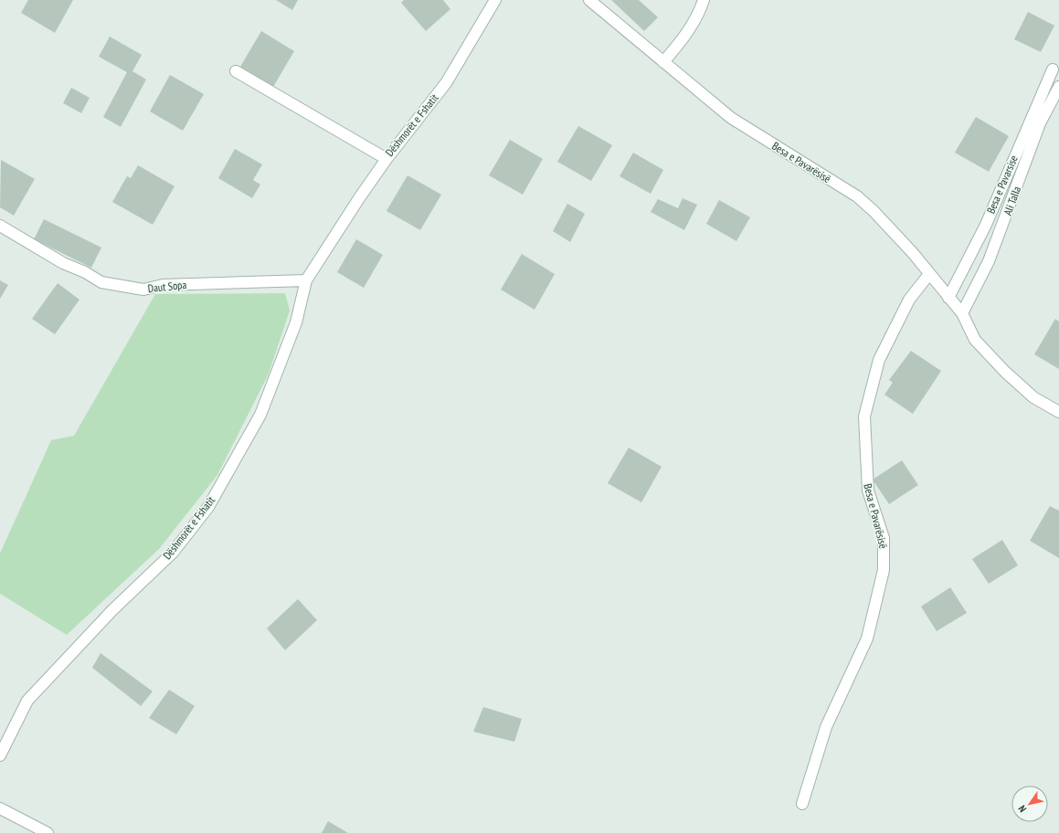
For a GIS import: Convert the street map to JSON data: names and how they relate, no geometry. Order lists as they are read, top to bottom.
{
  "streets": {
    "street": [
      "Dëshmorët e Fshatit",
      "Besa e Pavarësisë",
      "Besa e Pavarsise",
      "Ali Talla",
      "Daut Sopa"
    ]
  },
  "crossings": [
    ["Dëshmorët e Fshatit", "Daut Sopa"],
    ["Besa e Pavarësisë", "Besa e Pavarsise"],
    ["Besa e Pavarësisë", "Ali Talla"]
  ],
  "north": "bottom left"
}
